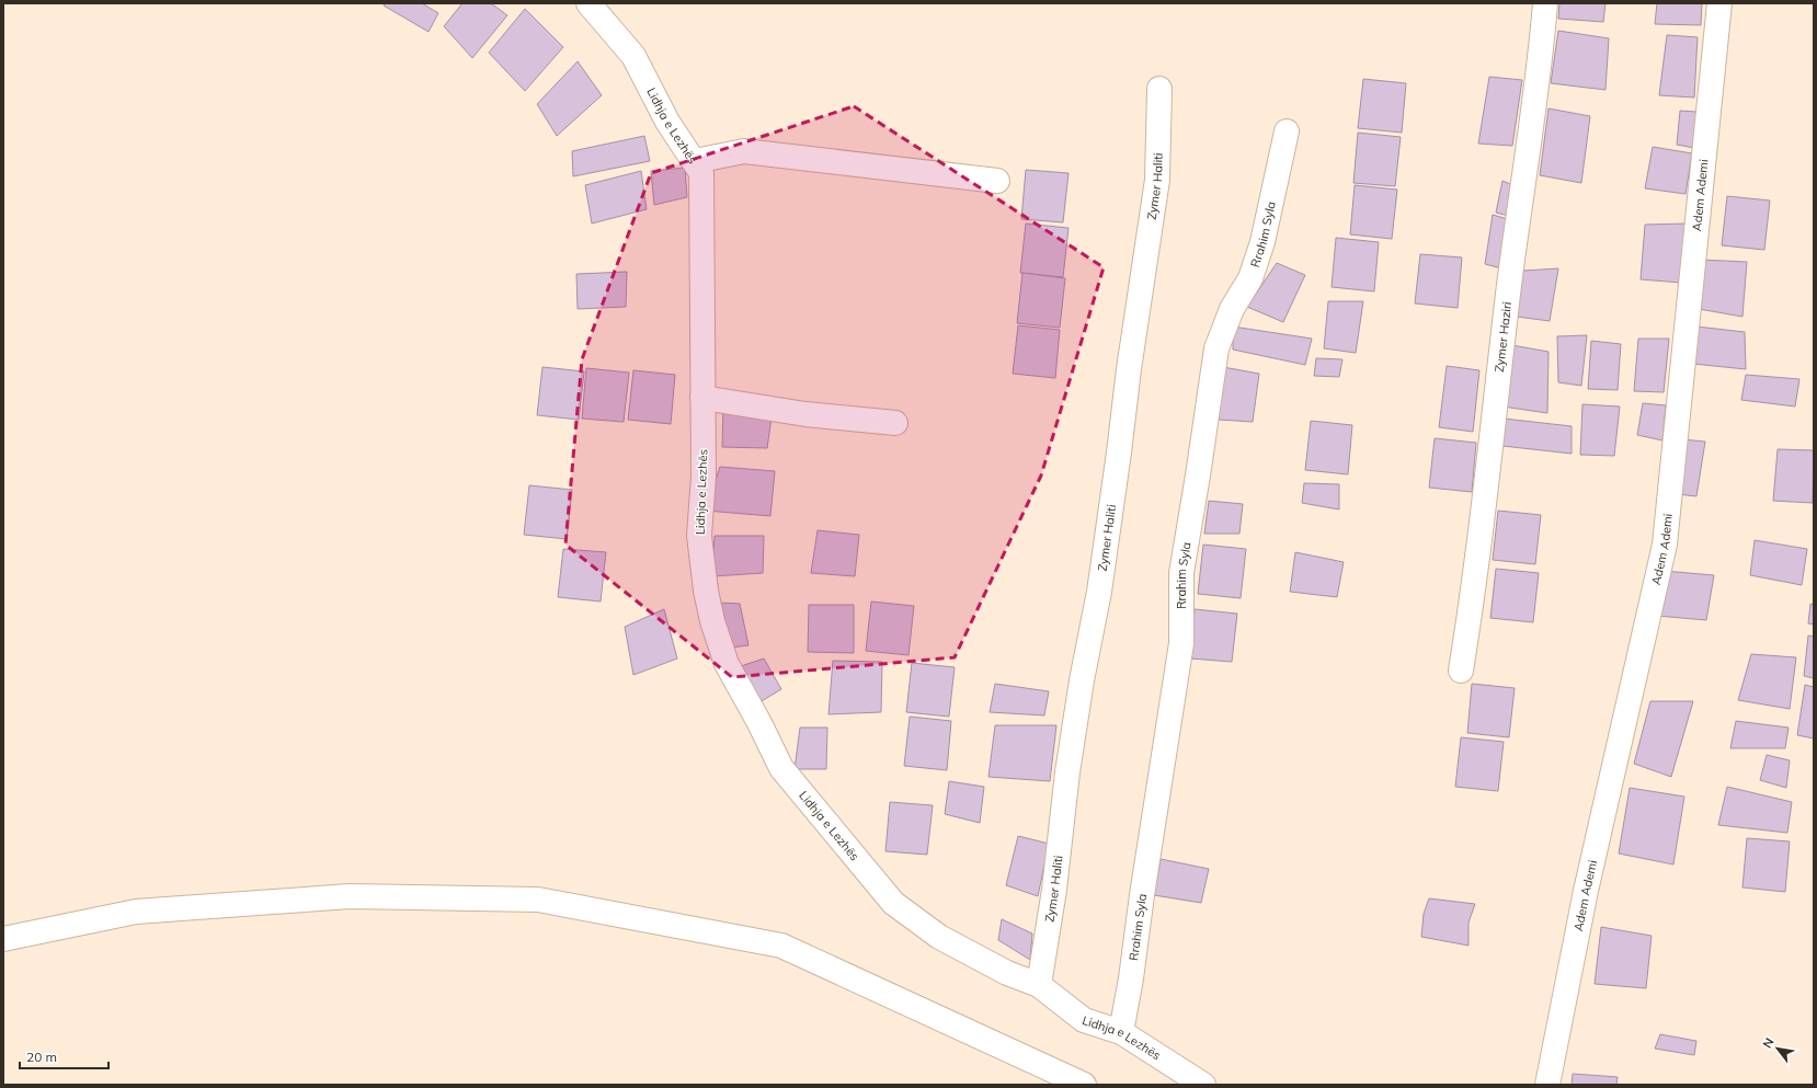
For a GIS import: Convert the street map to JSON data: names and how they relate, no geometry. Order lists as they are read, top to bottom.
{
  "streets": {
    "street": [
      "Lidhja e Lezhës",
      "Zymer Haliti",
      "Adem Ademi",
      "Rrahim Syla",
      "Zymer Haziri"
    ]
  },
  "crossings": [
    ["Lidhja e Lezhës", "Zymer Haliti"],
    ["Lidhja e Lezhës", "Rrahim Syla"]
  ],
  "scale_bar": "20 m",
  "north": "top left"
}
